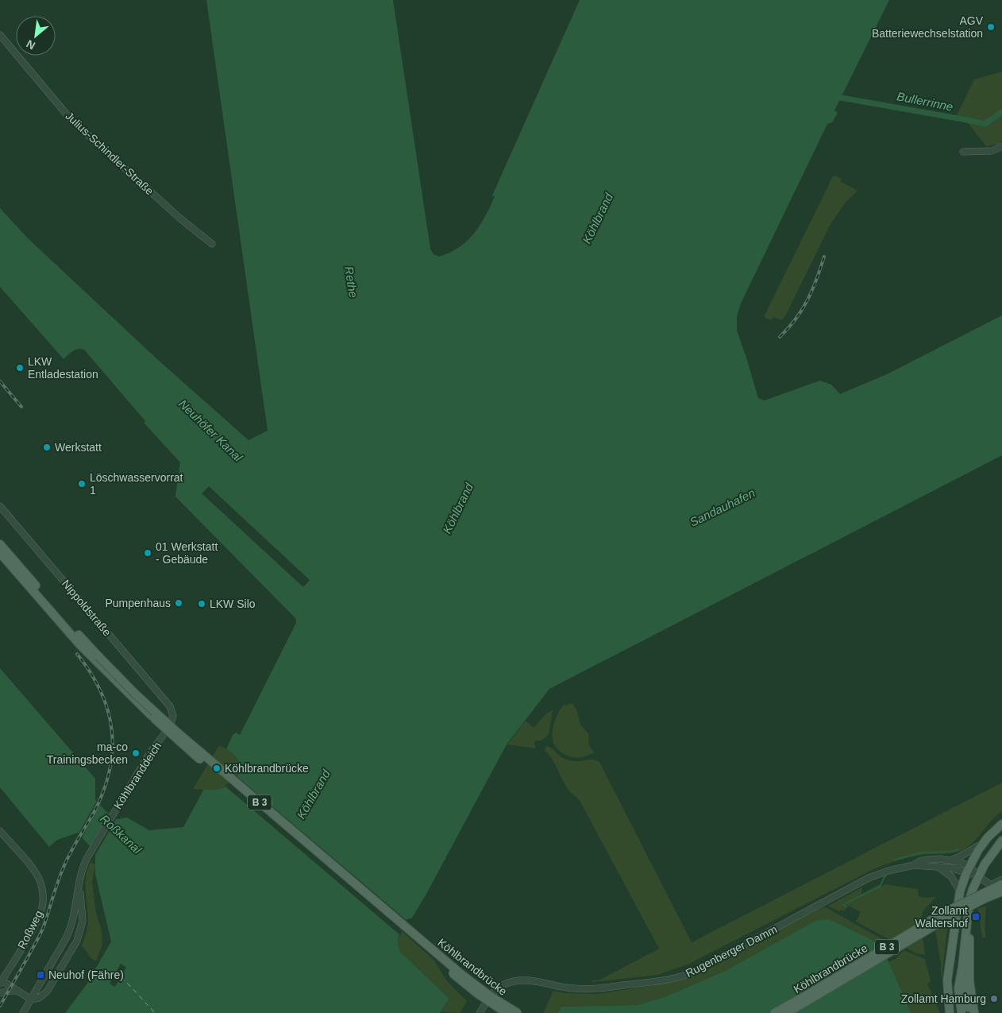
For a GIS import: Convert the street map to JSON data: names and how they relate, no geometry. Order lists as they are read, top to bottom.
{
  "streets": {
    "main road": ["B 3", "Köhlbrandbrücke"],
    "street": [
      "Julius-Schindler-Straße",
      "Nippoldstraße",
      "Köhlbranddeich",
      "Roßweg",
      "Rugenberger Damm"
    ]
  },
  "crossings": [
    ["Nippoldstraße", "Köhlbranddeich"],
    ["Köhlbranddeich", "Roßweg"]
  ],
  "water": [
    "Bullerrinne",
    "Köhlbrand",
    "Rethe",
    "Neuhöfer Kanal",
    "Sandauhafen",
    "Roßkanal"
  ],
  "places": {
    "other": [
      "AGV Batteriewechselstation",
      "LKW Entladestation",
      "Werkstatt",
      "Löschwasservorrat 1",
      "01 Werkstatt - Gebäude",
      "Pumpenhaus",
      "LKW Silo",
      "ma-co Trainingsbecken",
      "Köhlbrandbrücke",
      "Zollamt Hamburg"
    ],
    "transit": ["Zollamt Waltershof", "Neuhof (Fähre)"]
  },
  "north": "bottom left"
}
